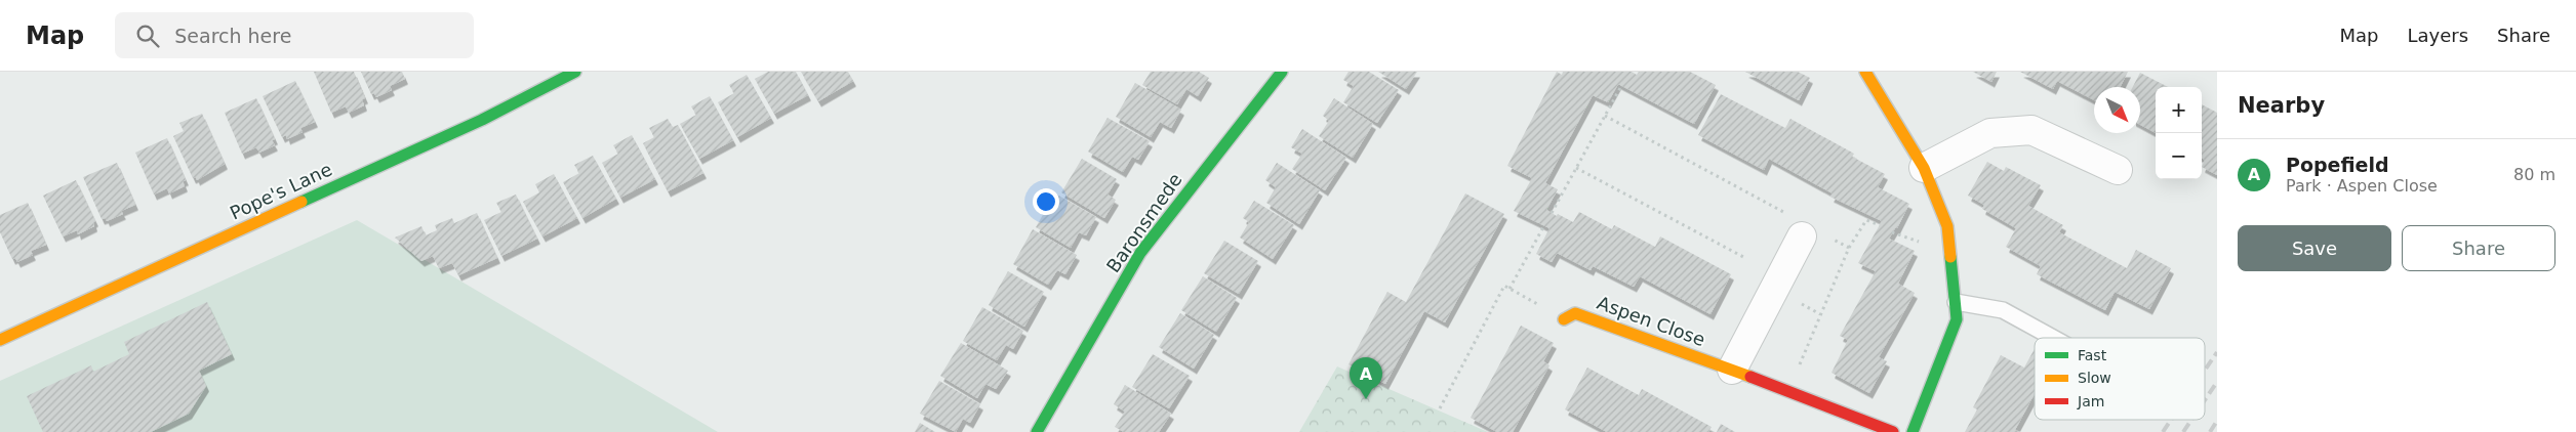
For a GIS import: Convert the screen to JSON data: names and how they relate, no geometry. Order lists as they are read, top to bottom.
{
  "streets": {
    "street": ["Pope's Lane", "Baronsmede", "Aspen Close"]
  },
  "legend": ["Fast", "Slow", "Jam"],
  "north": "bottom right",
  "page": {
    "header": "Map",
    "search": "Search here",
    "nav": ["Map", "Layers", "Share"],
    "heading": "Nearby",
    "map_buttons": ["+", "−"],
    "list": [
      {
        "mark": "A",
        "name": "Popefield",
        "note": "Park · Aspen Close",
        "value": "80 m"
      }
    ],
    "buttons": ["Save", "Share"],
    "pins": "A"
  }
}
